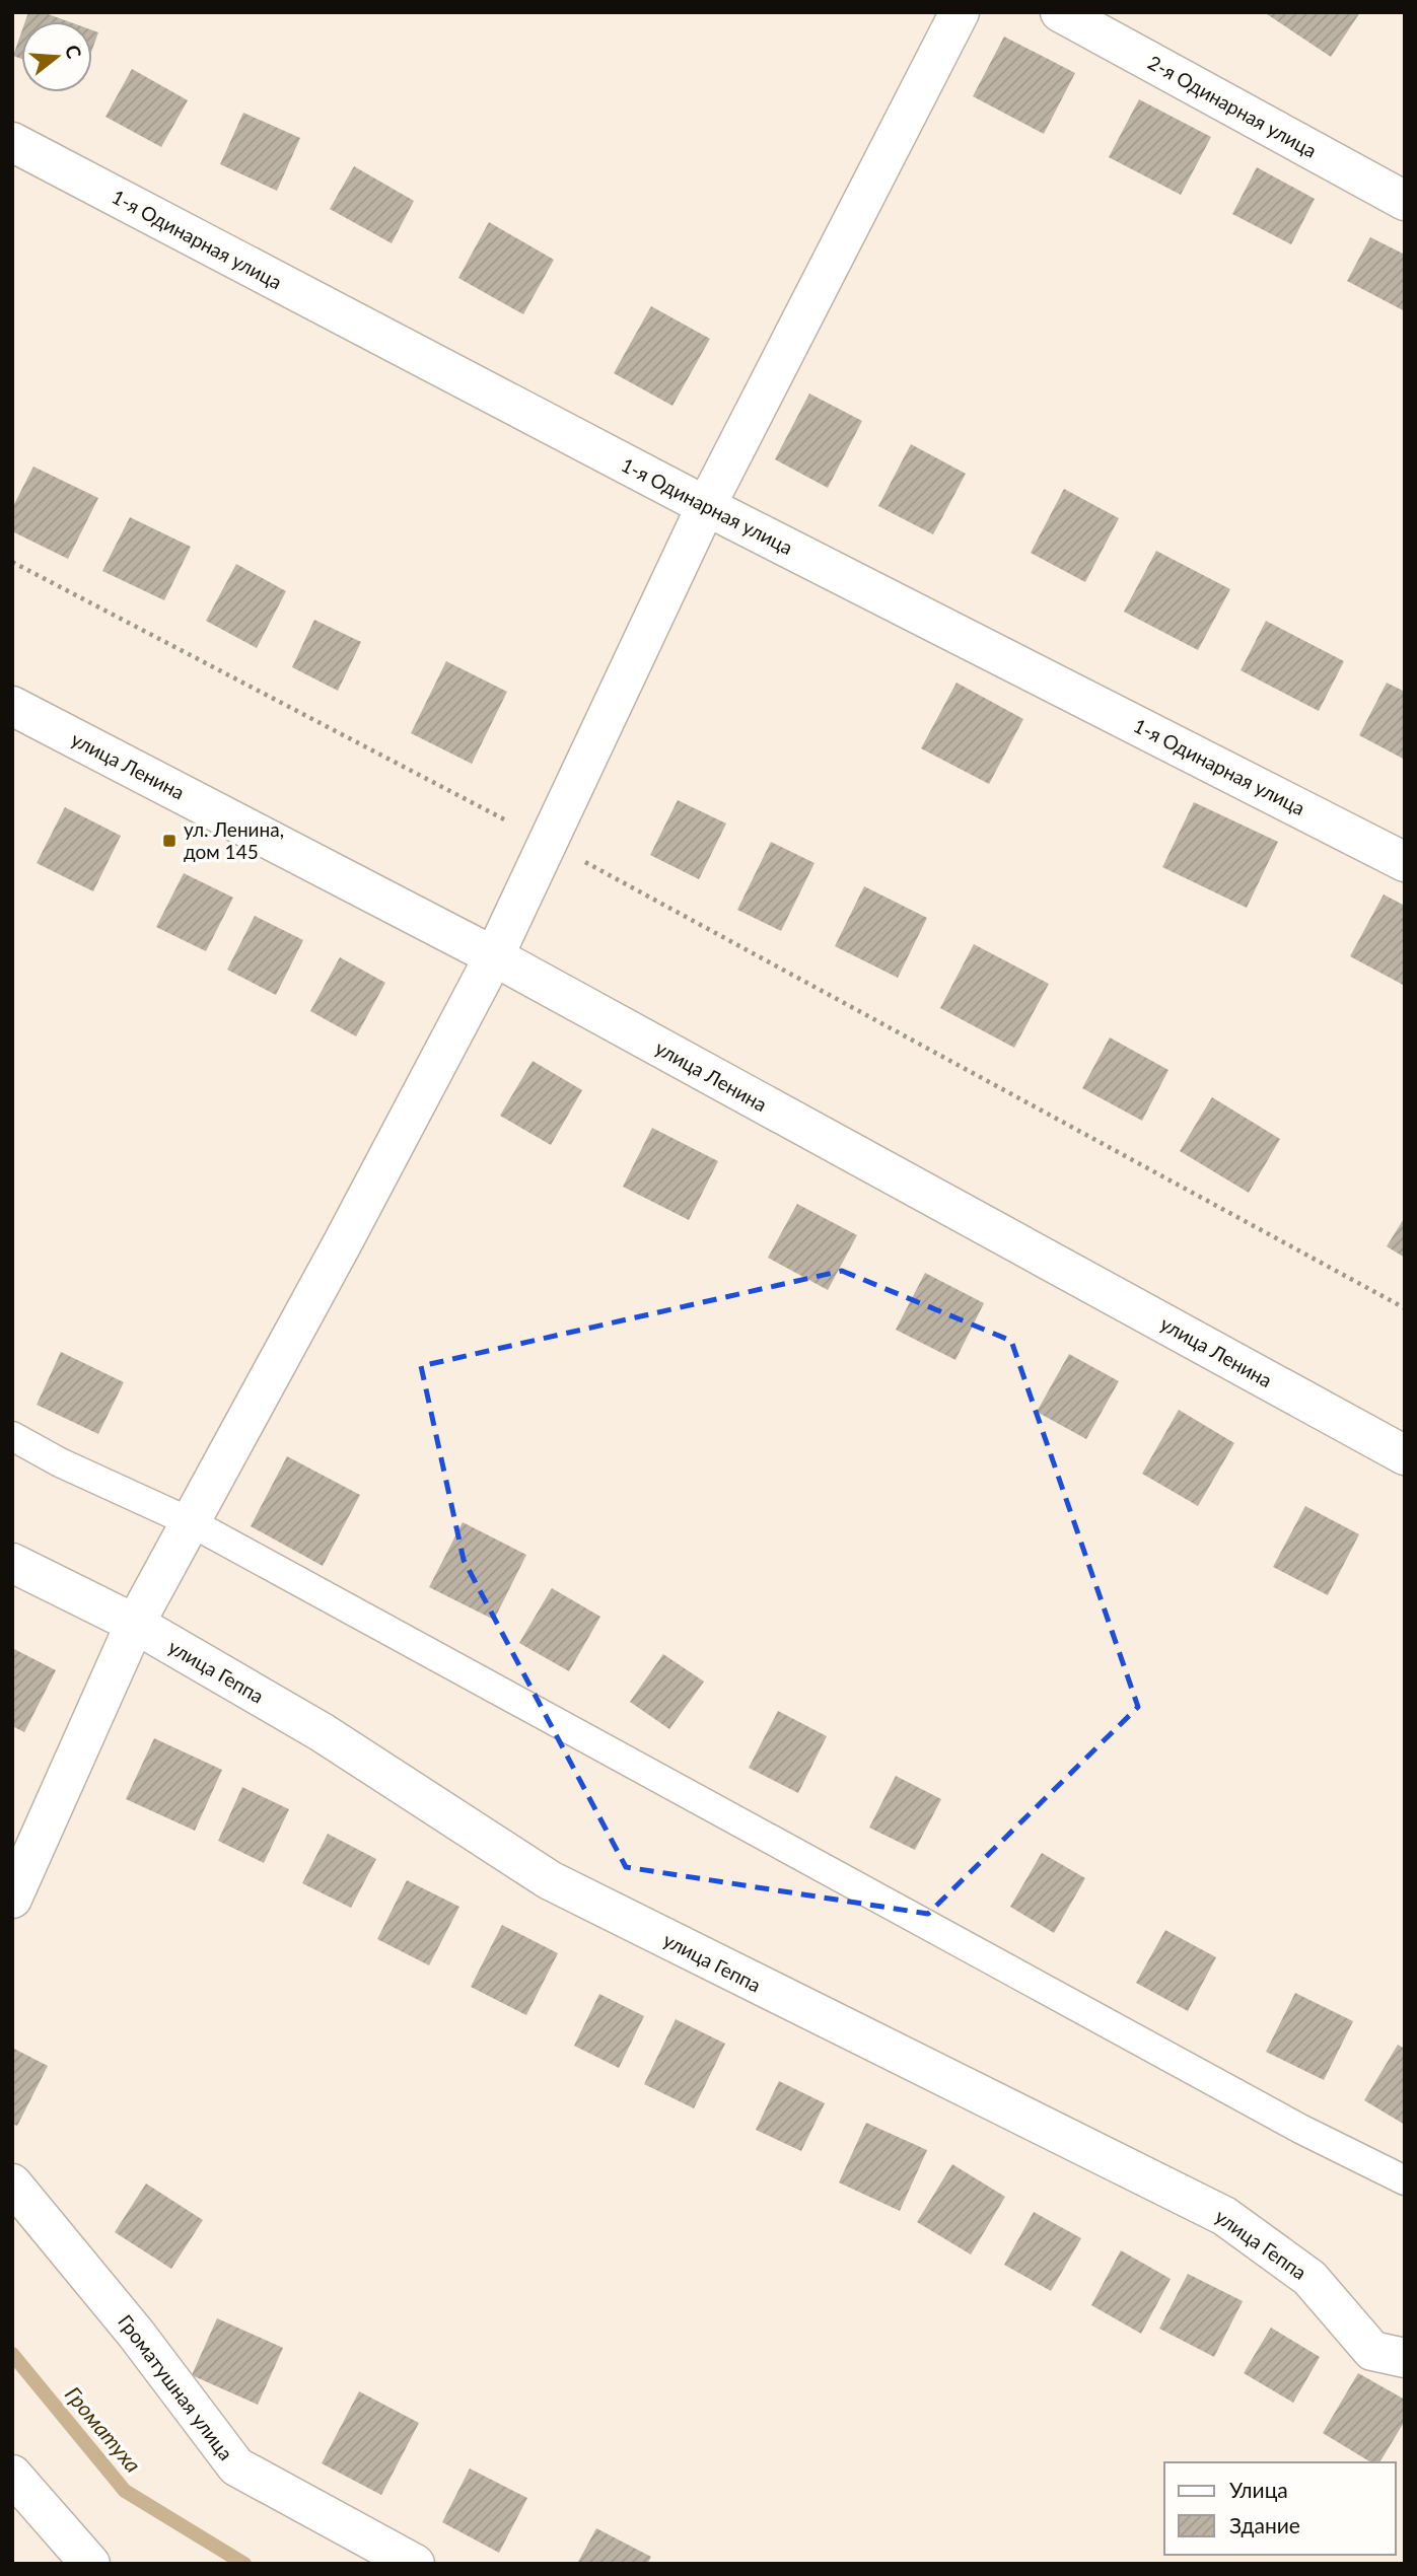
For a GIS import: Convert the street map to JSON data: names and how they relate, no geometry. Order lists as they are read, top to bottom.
{
  "streets": {
    "street": [
      "2-я Одинарная улица",
      "1-я Одинарная улица",
      "улица Ленина",
      "улица Геппа",
      "Громатушная улица"
    ]
  },
  "water": ["Громатуха"],
  "places": {
    "transit": ["ул. Ленина, дом 145"]
  },
  "legend": ["Улица", "Здание"],
  "north": "right"
}
